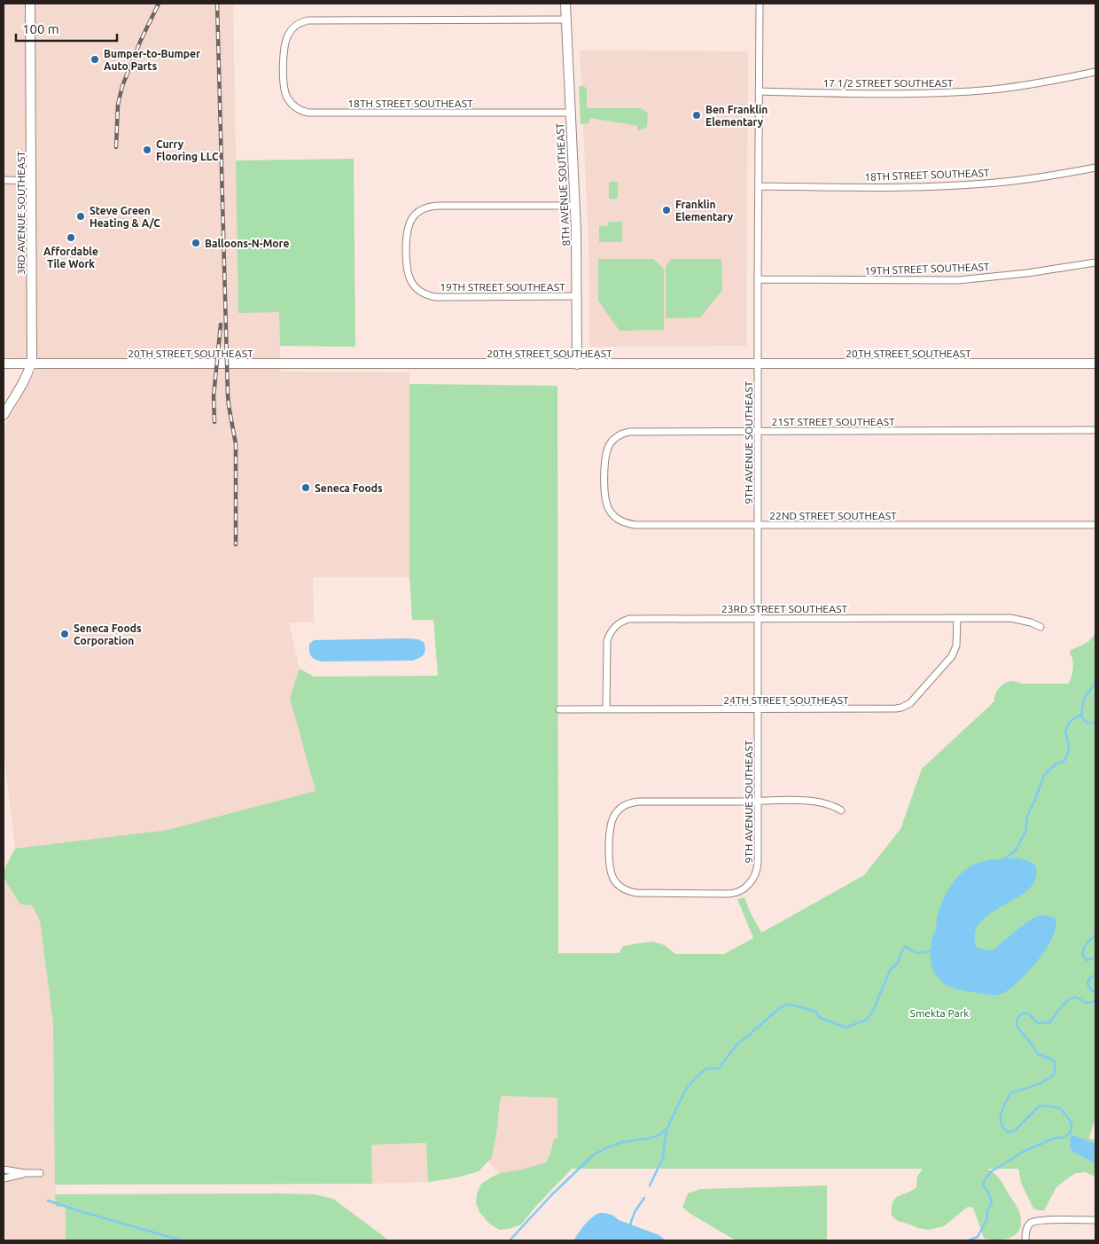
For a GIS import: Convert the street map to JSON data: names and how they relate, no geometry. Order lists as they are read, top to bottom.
{
  "streets": {
    "street": [
      "17 1/2 STREET SOUTHEAST",
      "18TH STREET SOUTHEAST",
      "8TH AVENUE SOUTHEAST",
      "3RD AVENUE SOUTHEAST",
      "19TH STREET SOUTHEAST",
      "20TH STREET SOUTHEAST",
      "21ST STREET SOUTHEAST",
      "9TH AVENUE SOUTHEAST",
      "22ND STREET SOUTHEAST",
      "23RD STREET SOUTHEAST",
      "24TH STREET SOUTHEAST"
    ]
  },
  "crossings": [
    ["17 1/2 STREET SOUTHEAST", "9TH AVENUE SOUTHEAST"],
    ["18TH STREET SOUTHEAST", "8TH AVENUE SOUTHEAST"],
    ["18TH STREET SOUTHEAST", "9TH AVENUE SOUTHEAST"],
    ["8TH AVENUE SOUTHEAST", "19TH STREET SOUTHEAST"],
    ["8TH AVENUE SOUTHEAST", "20TH STREET SOUTHEAST"],
    ["3RD AVENUE SOUTHEAST", "20TH STREET SOUTHEAST"],
    ["19TH STREET SOUTHEAST", "9TH AVENUE SOUTHEAST"],
    ["20TH STREET SOUTHEAST", "9TH AVENUE SOUTHEAST"],
    ["21ST STREET SOUTHEAST", "9TH AVENUE SOUTHEAST"],
    ["21ST STREET SOUTHEAST", "22ND STREET SOUTHEAST"],
    ["9TH AVENUE SOUTHEAST", "22ND STREET SOUTHEAST"],
    ["9TH AVENUE SOUTHEAST", "23RD STREET SOUTHEAST"],
    ["9TH AVENUE SOUTHEAST", "24TH STREET SOUTHEAST"],
    ["23RD STREET SOUTHEAST", "24TH STREET SOUTHEAST"]
  ],
  "parks": ["Smekta Park"],
  "places": [
    "Bumper-to-Bumper Auto Parts",
    "Ben Franklin Elementary",
    "Curry Flooring LLC",
    "Franklin Elementary",
    "Steve Green Heating & A/C",
    "Affordable Tile Work",
    "Balloons-N-More",
    "Seneca Foods",
    "Seneca Foods Corporation"
  ],
  "scale_bar": "100 m"
}
